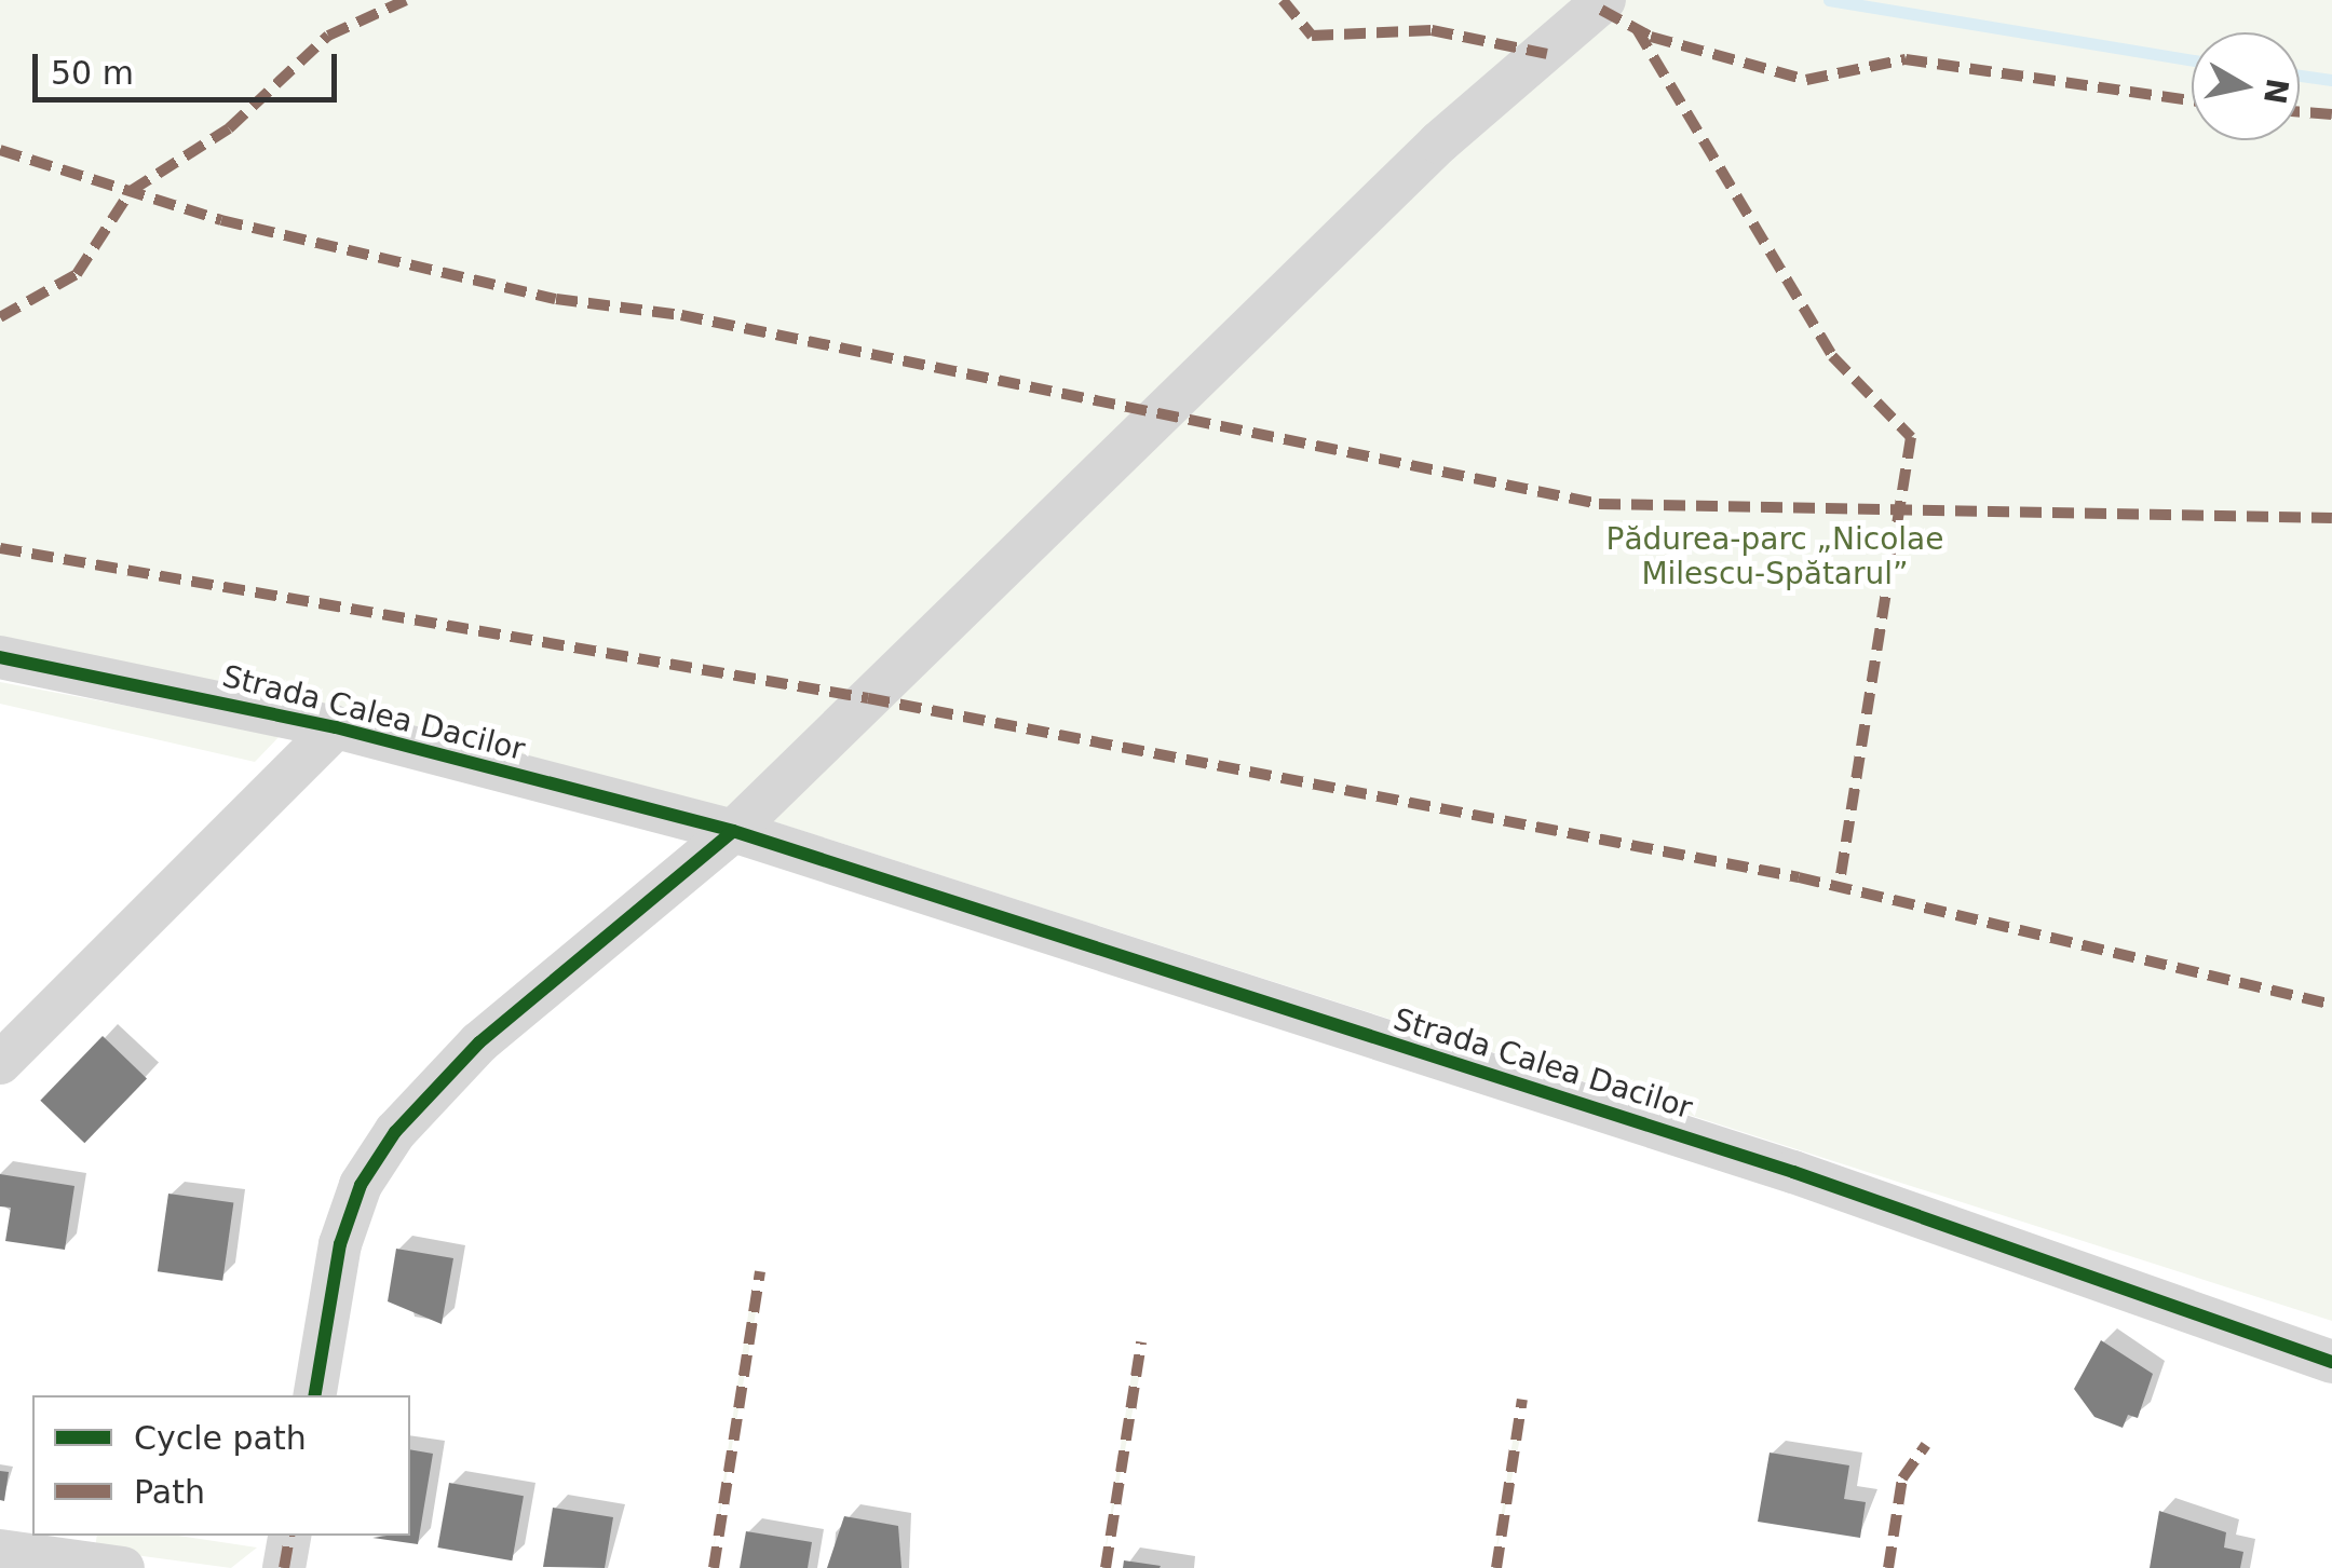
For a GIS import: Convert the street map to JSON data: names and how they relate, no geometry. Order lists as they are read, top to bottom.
{
  "streets": {
    "street": ["Strada Calea Dacilor"]
  },
  "parks": ["Pădurea-parc „Nicolae Milescu-Spătarul”"],
  "legend": ["Cycle path", "Path"],
  "scale_bar": "50 m",
  "north": "right"
}
